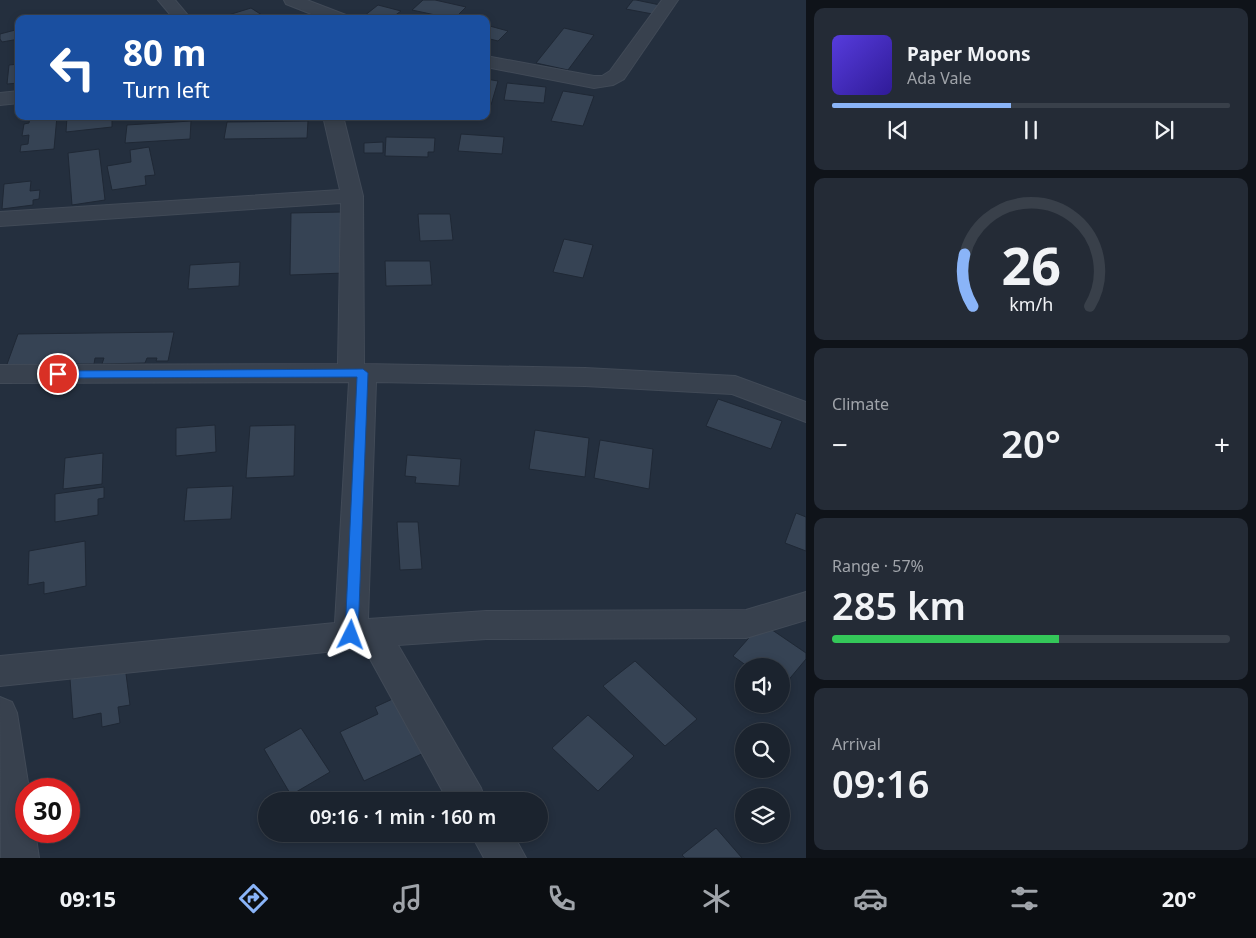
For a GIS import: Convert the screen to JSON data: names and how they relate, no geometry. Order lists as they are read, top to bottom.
{
  "page": {
    "turn": ["80 m", "Turn left"],
    "song": ["Paper Moons", "Ada Vale"],
    "tile": [
      "Climate",
      ["Range · 57%", "285 km"],
      ["Arrival", "09:16"]
    ],
    "heat": ["−", "20°", "+"],
    "limit": "30",
    "trip": "09:16 · 1 min · 160 m",
    "tabs": ["09:15", "20°"],
    "gauge": ["26", "km/h"]
  }
}
